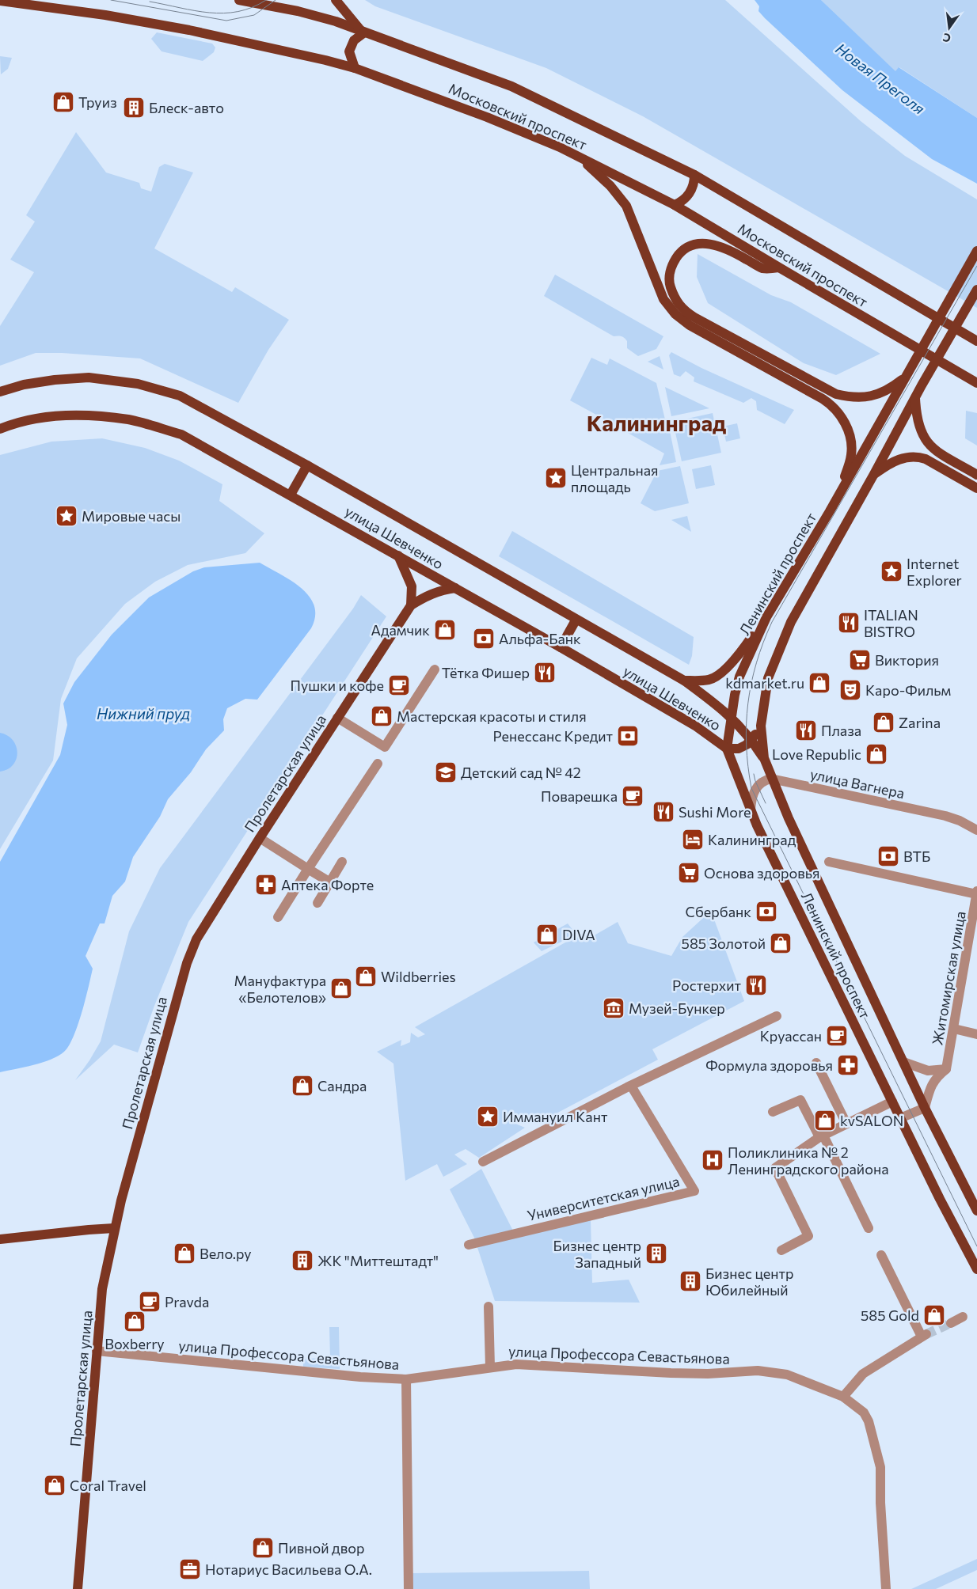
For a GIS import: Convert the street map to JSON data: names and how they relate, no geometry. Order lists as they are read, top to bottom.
{
  "streets": {
    "main road": [
      "Московский проспект",
      "улица Шевченко",
      "Ленинский проспект",
      "Пролетарская улица"
    ],
    "street": [
      "улица Вагнера",
      "Житомирская улица",
      "Университетская улица",
      "улица Профессора Севастьянова"
    ]
  },
  "crossings": [
    ["улица Шевченко", "Ленинский проспект"],
    ["улица Шевченко", "Пролетарская улица"],
    ["Ленинский проспект", "улица Вагнера"],
    ["Пролетарская улица", "улица Профессора Севастьянова"]
  ],
  "districts": ["Калининград"],
  "water": ["Новая Преголя", "Нижний пруд"],
  "places": {
    "shop": [
      "Труиз",
      "Адамчик",
      "kdmarket.ru",
      "Мастерская красоты и стиля",
      "Zarina",
      "Love Republic",
      "DIVA",
      "585 Золотой",
      "Wildberries",
      "Мануфактура «Белотелов»",
      "Сандра",
      "kvSALON",
      "Вело.ру",
      "585 Gold",
      "Boxberry",
      "Coral Travel",
      "Пивной двор"
    ],
    "building": [
      "Блеск-авто",
      "Бизнес центр Западный",
      "ЖК \"Миттештадт\"",
      "Бизнес центр Юбилейный"
    ],
    "place": [
      "Центральная площадь",
      "Мировые часы",
      "Internet Explorer",
      "Иммануил Кант"
    ],
    "restaurant": [
      "ITALIAN BISTRO",
      "Тётка Фишер",
      "Плаза",
      "Sushi More",
      "Ростерхит"
    ],
    "bank": [
      "Альфа-Банк",
      "Ренессанс Кредит",
      "ВТБ",
      "Сбербанк"
    ],
    "supermarket": ["Виктория", "Основа здоровья"],
    "cafe": [
      "Пушки и кофе",
      "Поварешка",
      "Круассан",
      "Pravda"
    ],
    "theatre": ["Каро-Фильм"],
    "school or university": ["Детский сад № 42"],
    "hotel": ["Калининград"],
    "pharmacy": ["Аптека Форте", "Формула здоровья"],
    "museum": ["Музей-Бункер"],
    "hospital": ["Поликлиника № 2 Ленинградского района"],
    "office": ["Нотариус Васильева О.А."]
  },
  "north": "bottom"
}
